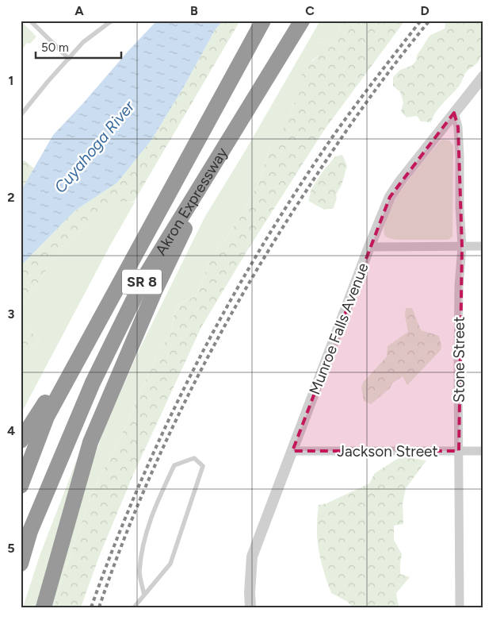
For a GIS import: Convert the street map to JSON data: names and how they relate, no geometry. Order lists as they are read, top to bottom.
{
  "streets": {
    "highway": ["Akron Expressway", "SR 8"],
    "street": ["Munroe Falls Avenue", "Stone Street", "Jackson Street"]
  },
  "crossings": [
    ["Munroe Falls Avenue", "Stone Street"],
    ["Munroe Falls Avenue", "Jackson Street"],
    ["Stone Street", "Jackson Street"]
  ],
  "water": ["Cuyahoga River"],
  "scale_bar": "50 m",
  "grid": {
    "columns": [
      "A",
      "B",
      "C",
      "D"
    ],
    "rows": [
      "1",
      "2",
      "3",
      "4",
      "5"
    ]
  }
}
